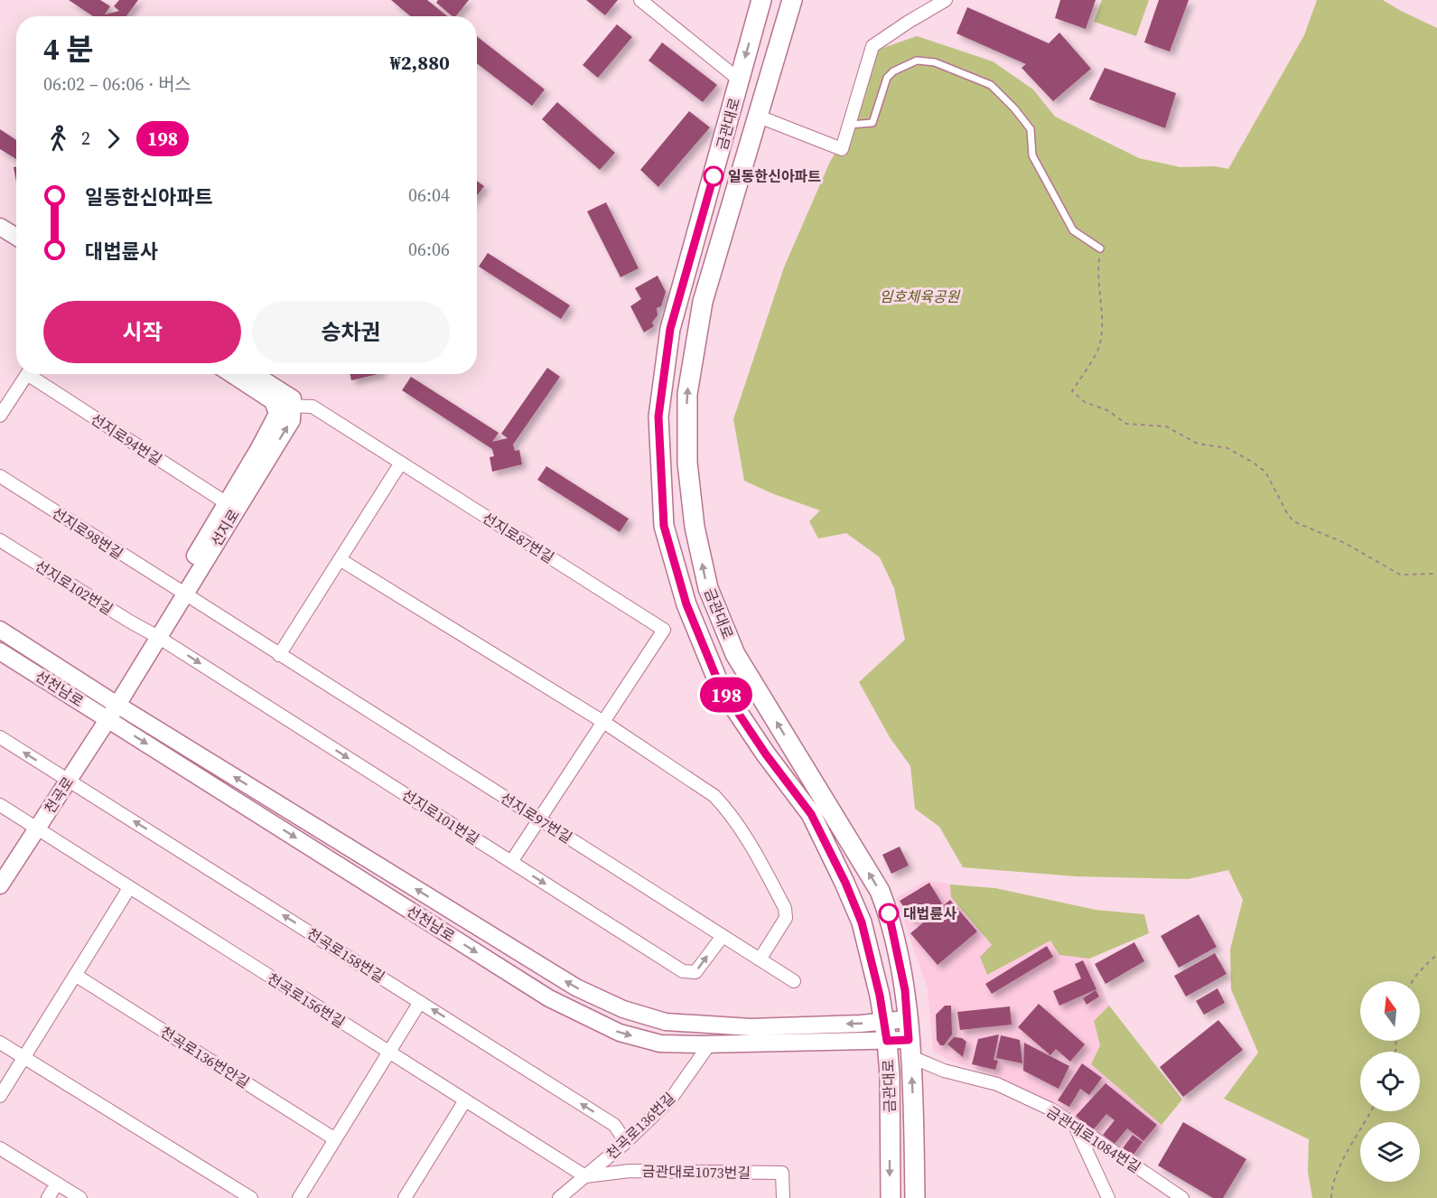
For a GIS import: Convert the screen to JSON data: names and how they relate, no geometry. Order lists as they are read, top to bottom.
{
  "streets": {
    "main road": [
      "금관대로",
      "선지로",
      "선천남로",
      "천곡로"
    ],
    "street": [
      "선지로94번길",
      "선지로98번길",
      "선지로87번길",
      "선지로102번길",
      "선지로101번길",
      "선지로97번길",
      "천곡로158번길",
      "천곡로156번길",
      "천곡로136번안길",
      "천곡로136번길",
      "금관대로1084번길",
      "금관대로1073번길"
    ]
  },
  "crossings": [
    ["금관대로", "선천남로"],
    ["금관대로", "금관대로1084번길"],
    ["선지로94번길", "선지로"],
    ["선지로", "선지로98번길"],
    ["선지로", "선지로87번길"],
    ["선지로", "선지로102번길"],
    ["선지로", "선천남로"],
    ["선지로", "천곡로"],
    ["선지로", "선지로101번길"],
    ["선지로", "선지로97번길"],
    ["선지로98번길", "선지로97번길"],
    ["선지로87번길", "선지로101번길"],
    ["선지로87번길", "선지로97번길"],
    ["선지로102번길", "선지로101번길"],
    ["선천남로", "천곡로"],
    ["선천남로", "천곡로136번길"],
    ["선천남로", "금관대로1084번길"],
    ["천곡로", "천곡로158번길"],
    ["천곡로", "천곡로156번길"],
    ["선지로101번길", "선지로97번길"],
    ["천곡로158번길", "천곡로136번길"],
    ["천곡로156번길", "천곡로136번길"],
    ["천곡로156번길", "금관대로1073번길"],
    ["천곡로136번길", "금관대로1073번길"]
  ],
  "one_way": ["선지로101번길", "천곡로158번길"],
  "parks": ["임호체육공원"],
  "places": ["일동한신아파트", "대법륜사"],
  "lines": ["bus line 198"],
  "north": "top",
  "page": {
    "on_map": "198",
    "heading": ["4 분", "06:02 – 06:06 · 버스", "₩2,880"],
    "legs": ["2", "198"],
    "list": [
      {
        "name": "일동한신아파트",
        "value": "06:04"
      },
      {
        "name": "대법륜사",
        "value": "06:06"
      }
    ],
    "buttons": ["시작", "승차권"]
  }
}
